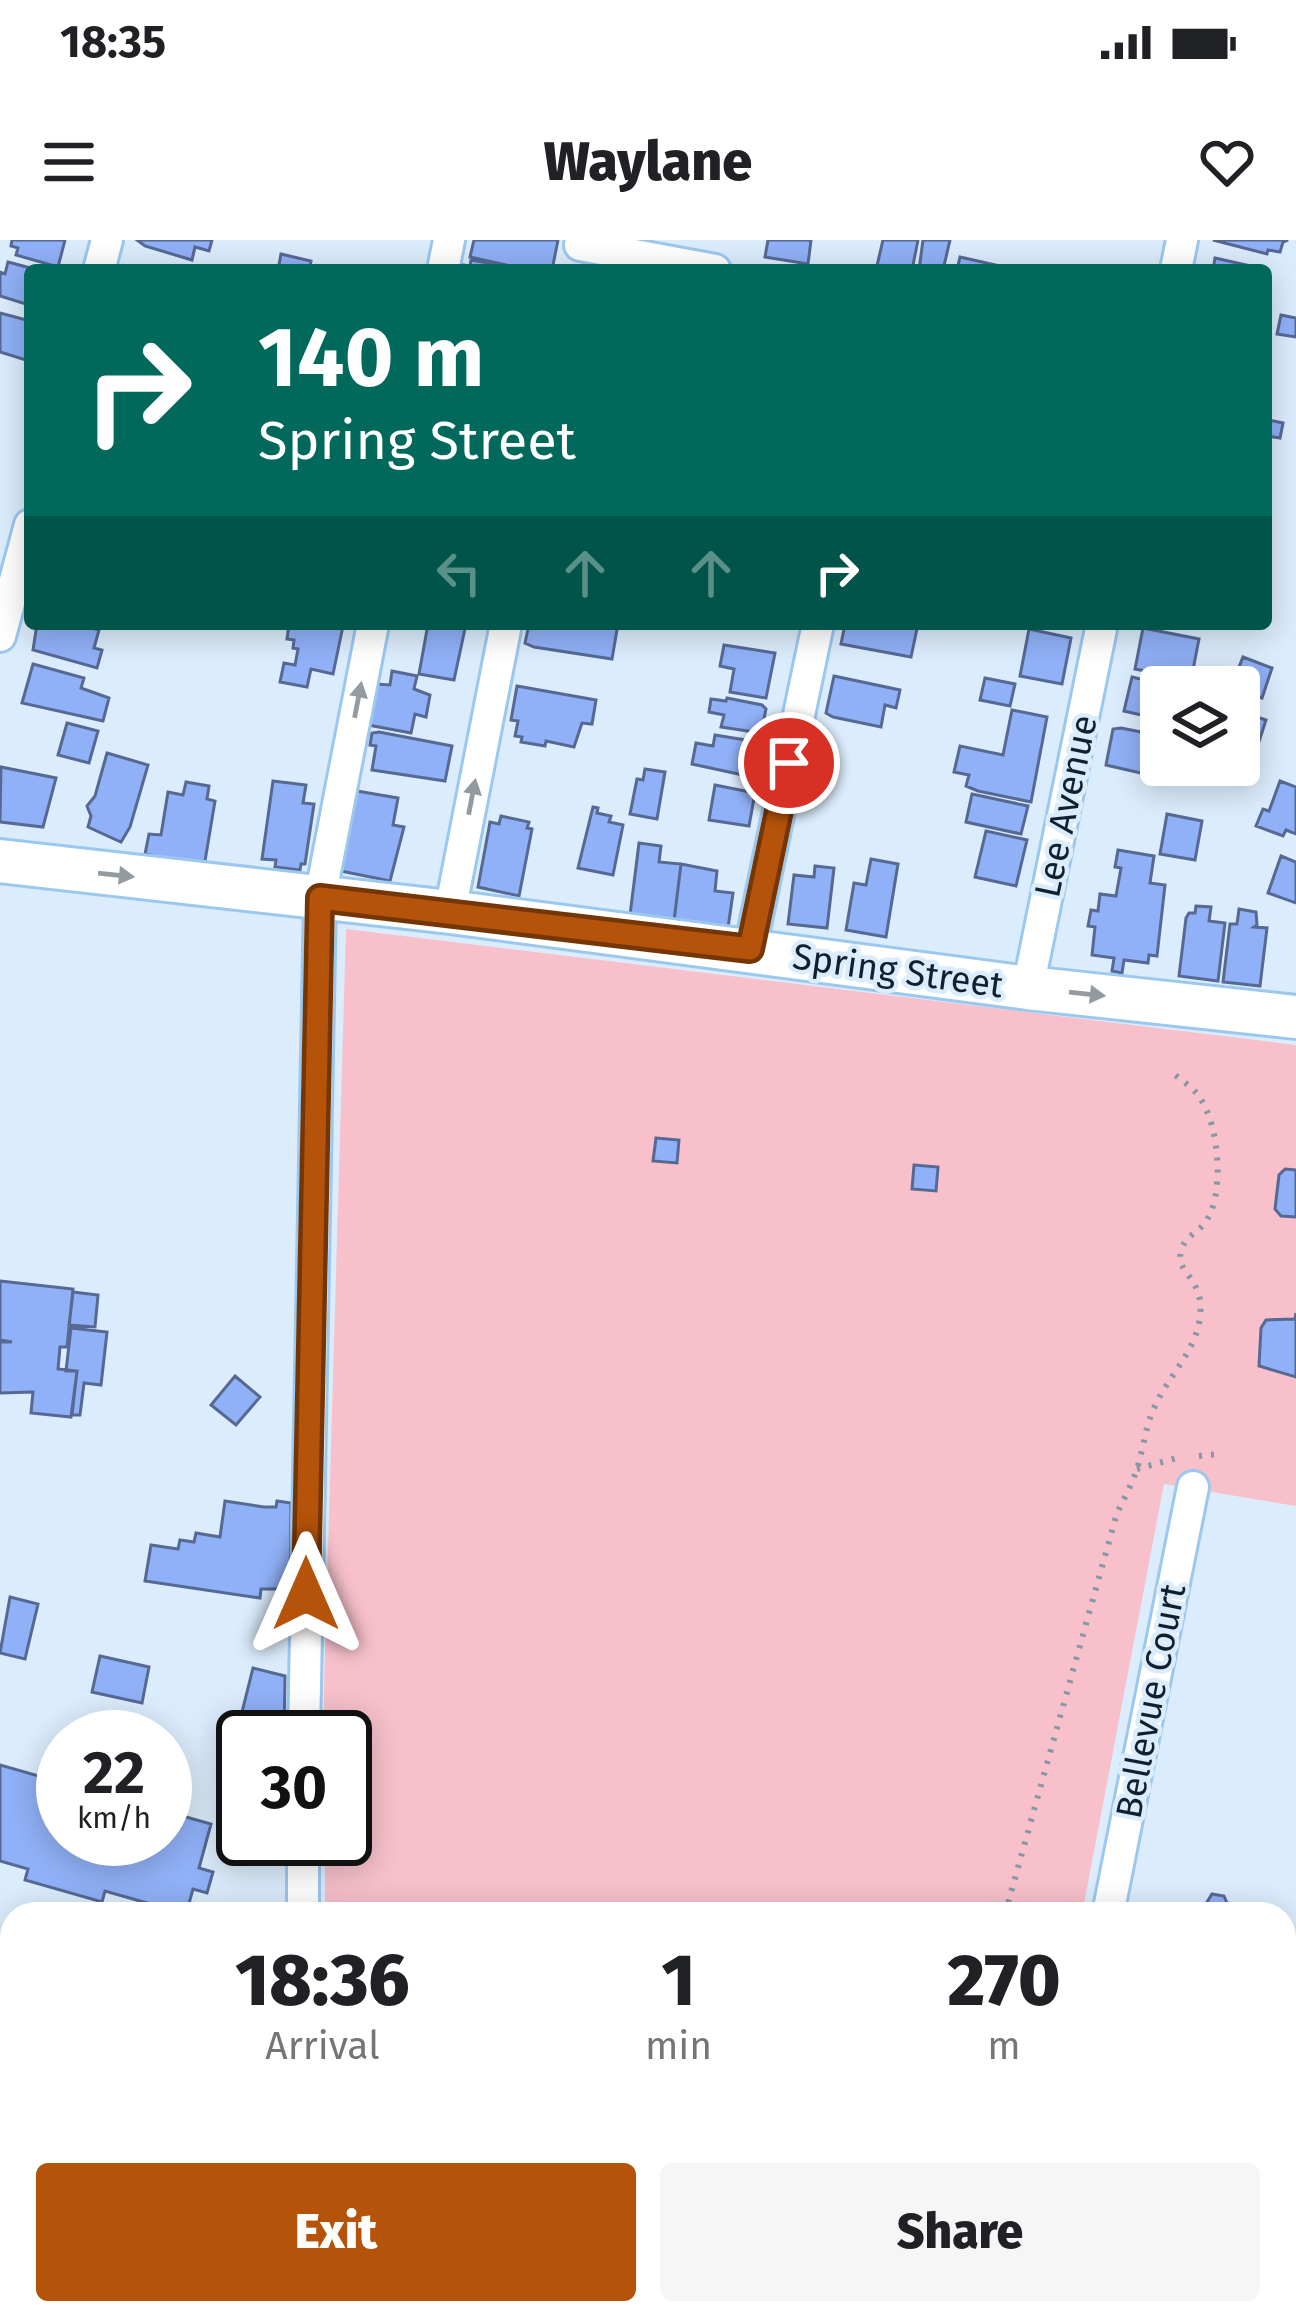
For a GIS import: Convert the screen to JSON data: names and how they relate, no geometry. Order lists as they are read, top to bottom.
{
  "streets": {
    "main road": ["Spring Street"],
    "street": ["Lee Avenue", "Bellevue Court"]
  },
  "crossings": [
    ["Lee Avenue", "Spring Street"]
  ],
  "one_way": ["Spring Street"],
  "page": {
    "status": "18:35",
    "header": "Waylane",
    "turn": ["140 m", "Spring Street"],
    "speed": "22 km/h",
    "limit": "30",
    "eta": [
      "18:36",
      "Arrival",
      "1",
      "min",
      "270",
      "m"
    ],
    "buttons": ["Exit", "Share"]
  }
}
